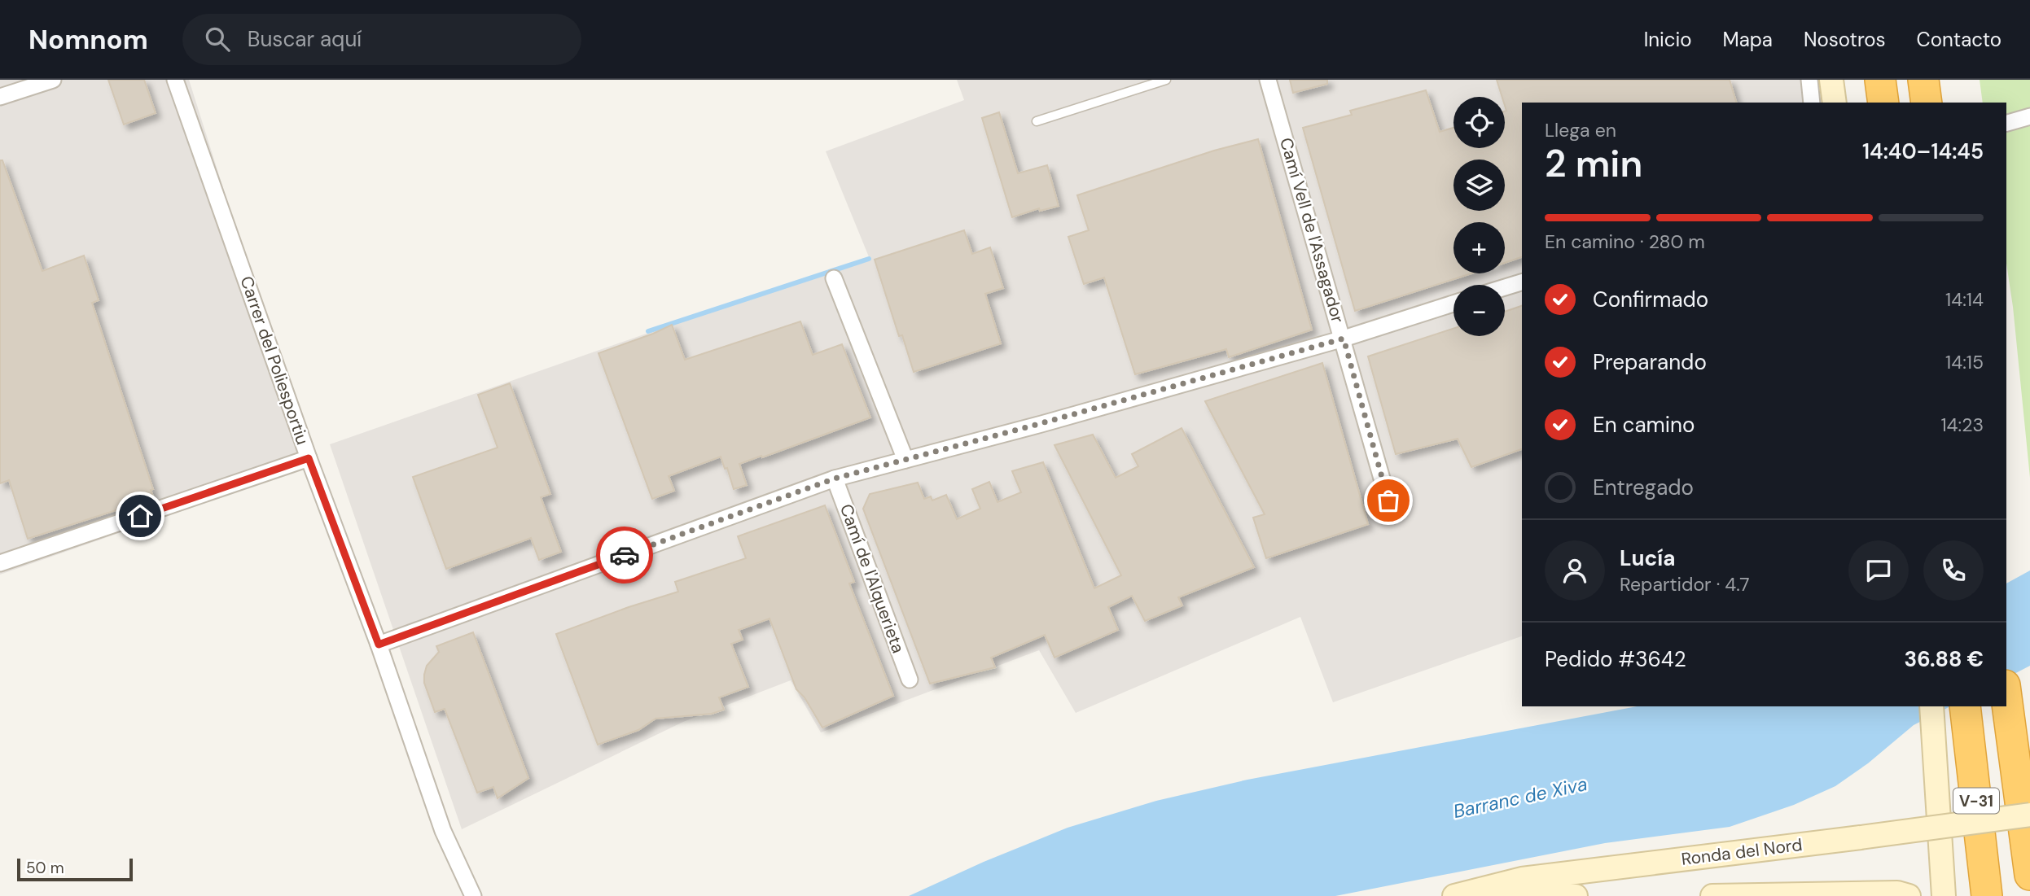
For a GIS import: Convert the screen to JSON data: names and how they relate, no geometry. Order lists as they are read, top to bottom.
{
  "streets": {
    "highway": ["V-31"],
    "street": [
      "Camí Vell de l'Assagador",
      "Carrer del Poliesportiu",
      "Camí de l'Alquerieta",
      "Ronda del Nord"
    ]
  },
  "water": ["Barranc de Xiva"],
  "scale_bar": "50 m",
  "page": {
    "header": "Nomnom",
    "search": "Buscar aquí",
    "nav": [
      "Inicio",
      "Mapa",
      "Nosotros",
      "Contacto"
    ],
    "map_buttons": ["+", "−"],
    "heading": ["2 min", "Llega en", "14:40–14:45"],
    "panel": [
      "Lucía",
      "Repartidor · 4.7",
      "Pedido #3642",
      "36.88 €"
    ],
    "bar": "En camino · 280 m",
    "list": [
      ["Confirmado", "14:14"],
      ["Preparando", "14:15"],
      ["En camino", "14:23"],
      "Entregado"
    ],
    "scale": "50 m"
  }
}
